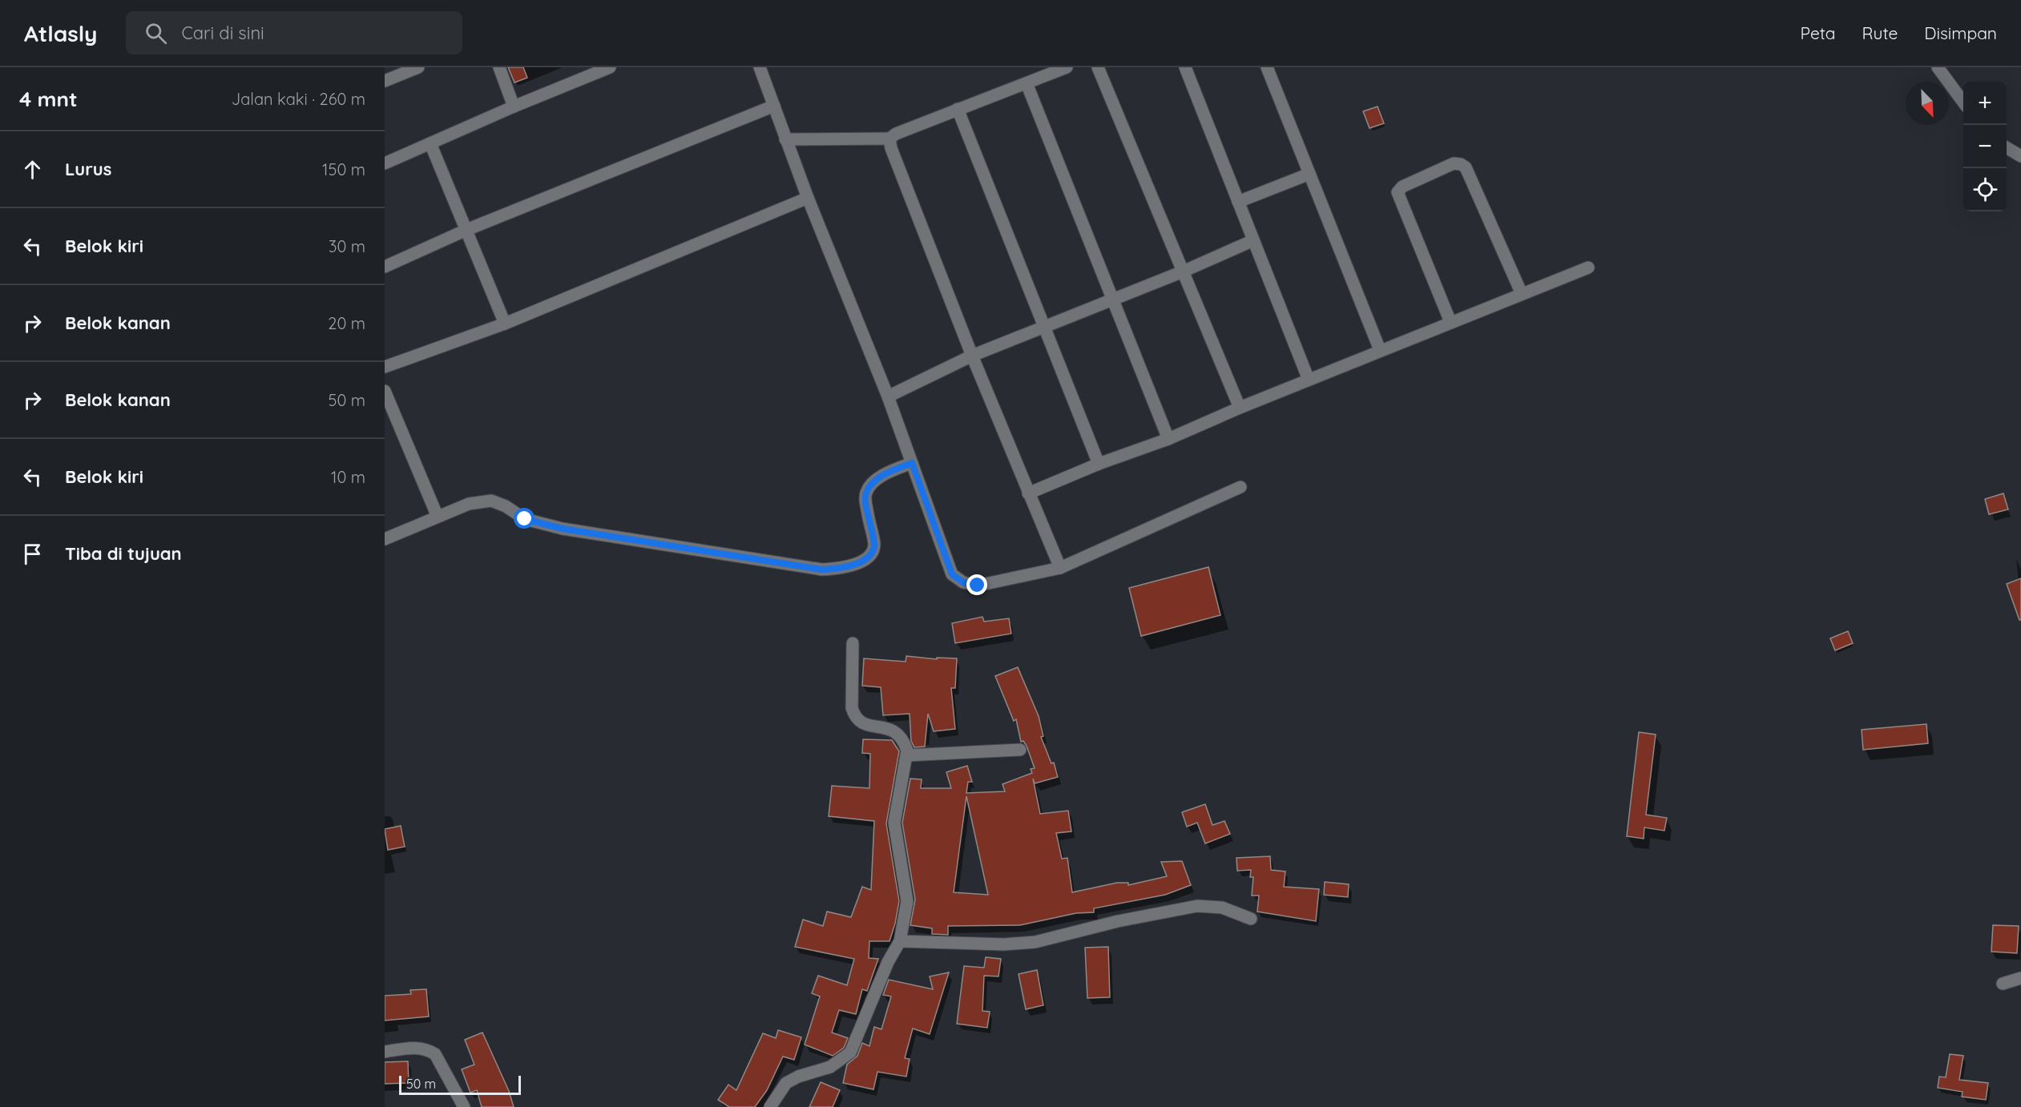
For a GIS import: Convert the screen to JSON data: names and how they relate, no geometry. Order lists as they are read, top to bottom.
{
  "scale_bar": "50 m",
  "north": "bottom right",
  "page": {
    "header": "Atlasly",
    "search": "Cari di sini",
    "nav": ["Peta", "Rute", "Disimpan"],
    "heading": ["4 mnt", "Jalan kaki · 260 m"],
    "map_buttons": ["+", "−"],
    "list": [
      ["Lurus", "150 m"],
      ["Belok kiri", "30 m"],
      ["Belok kanan", "20 m"],
      ["Belok kanan", "50 m"],
      ["Belok kiri", "10 m"],
      "Tiba di tujuan"
    ],
    "scale": "50 m"
  }
}
